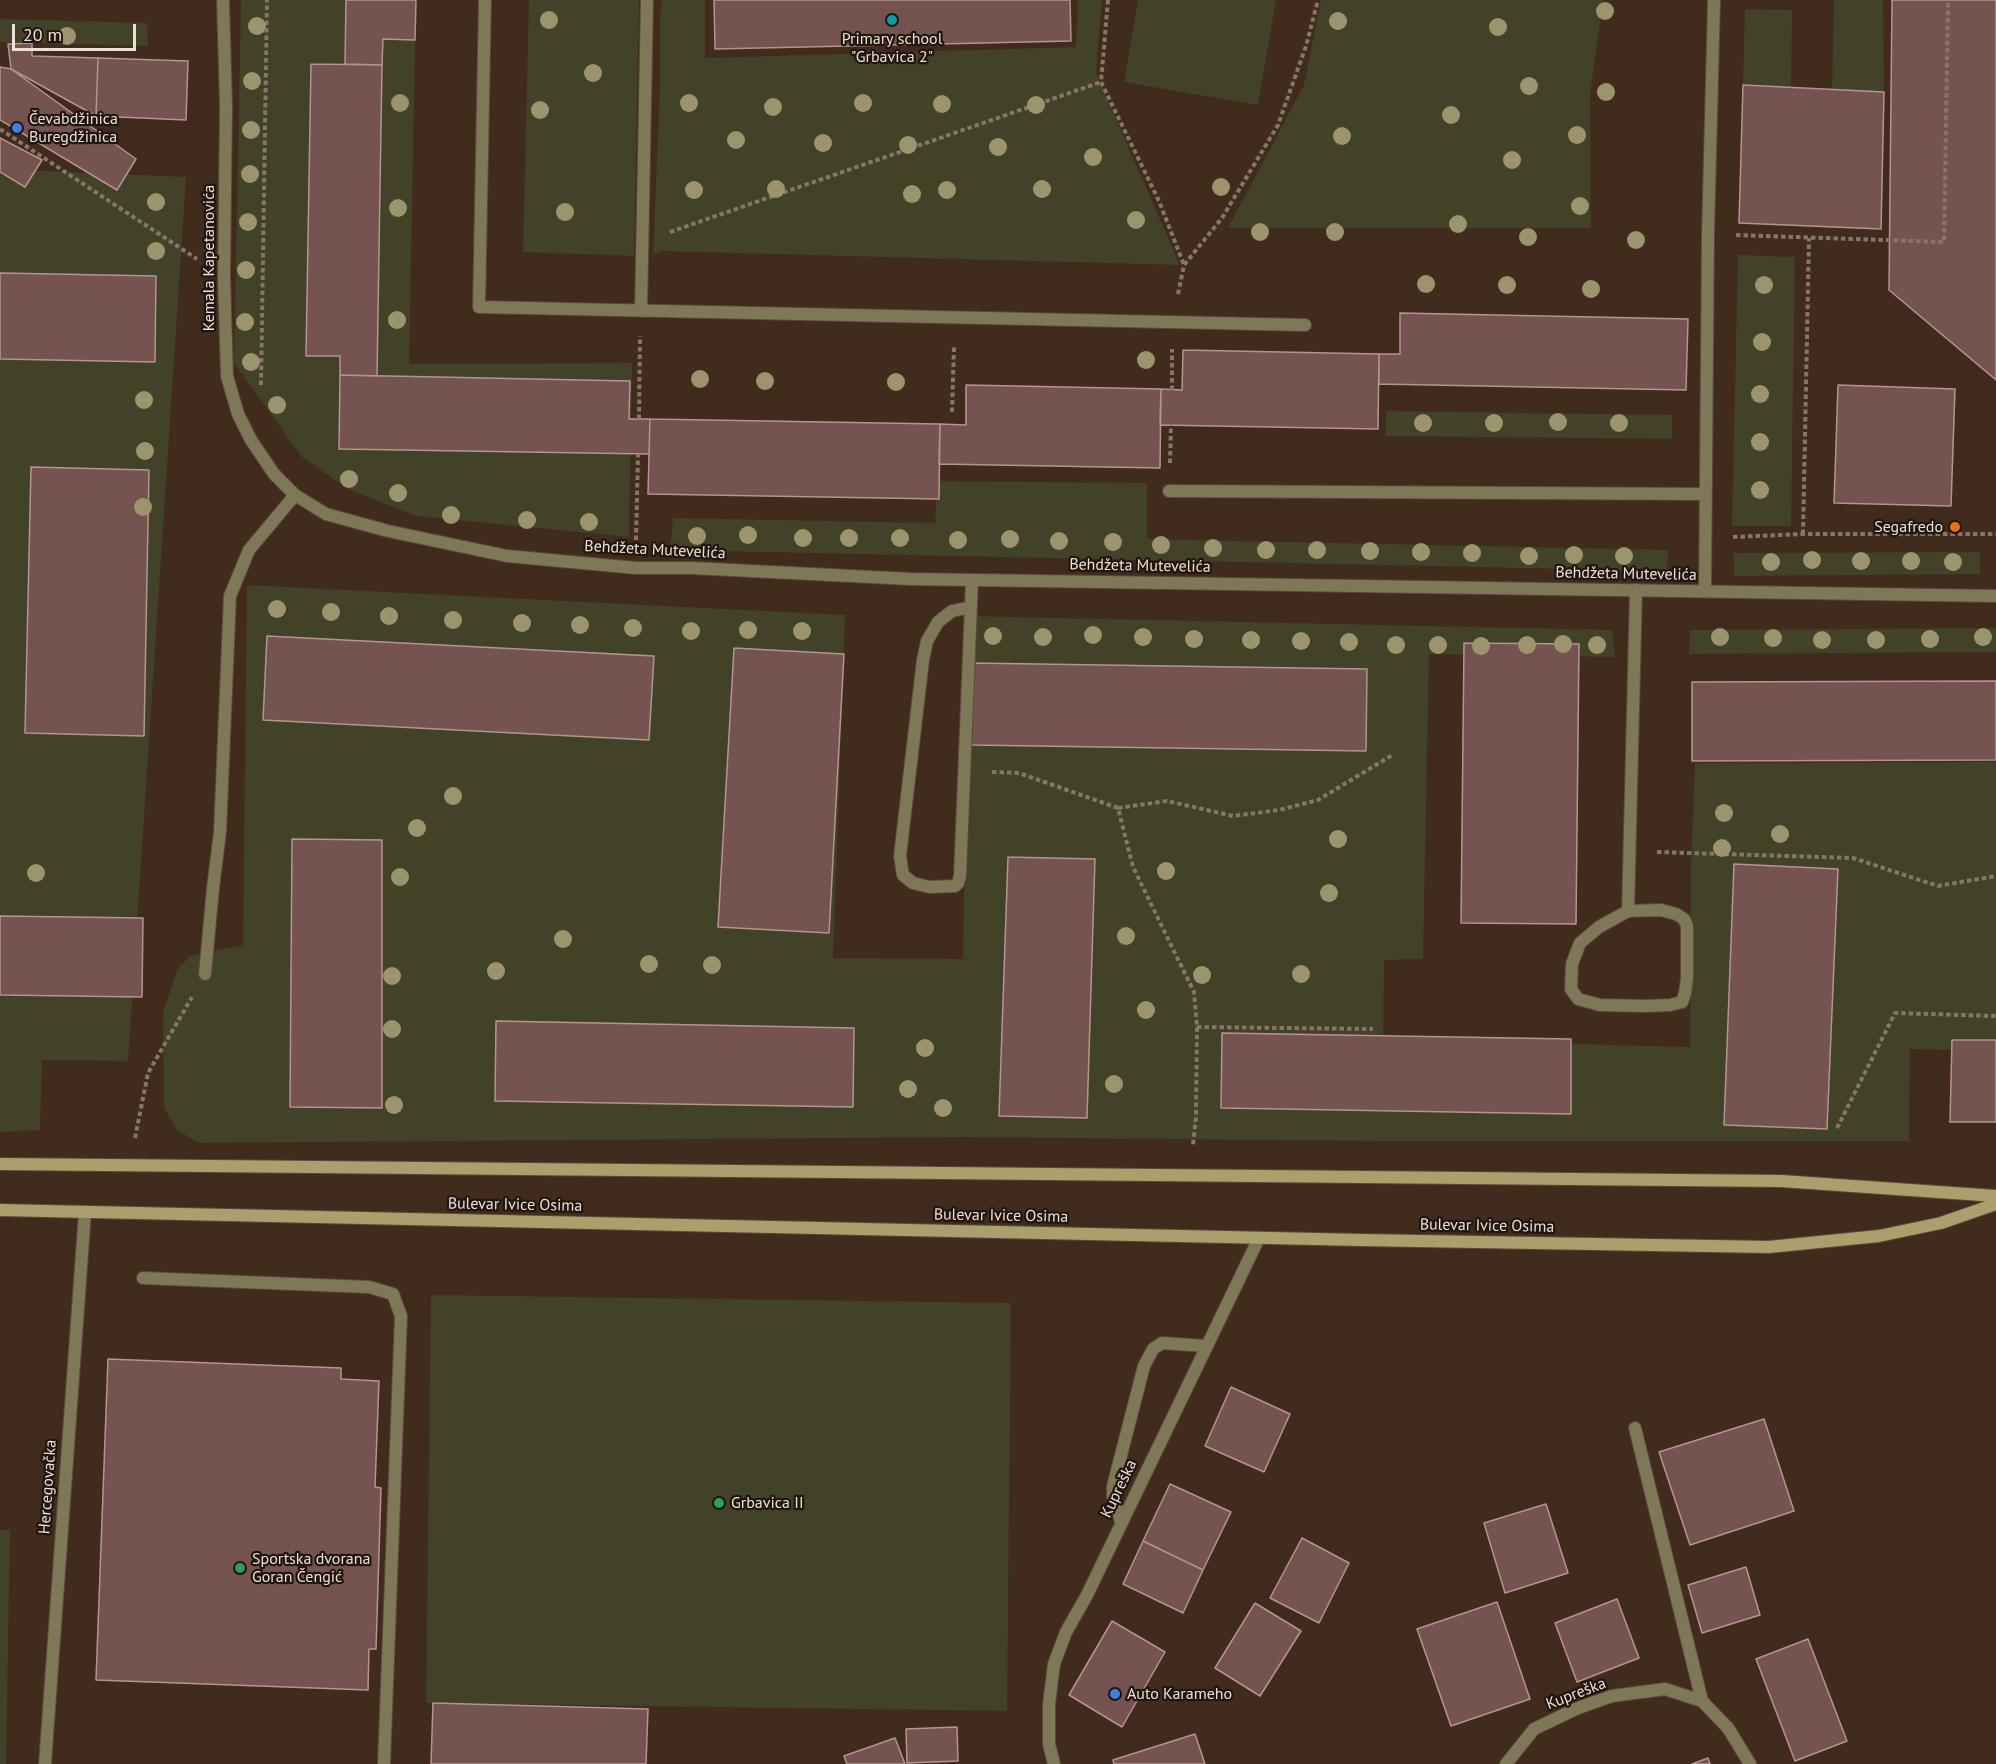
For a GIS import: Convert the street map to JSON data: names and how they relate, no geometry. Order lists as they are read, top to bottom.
{
  "streets": {
    "main road": ["Bulevar Ivice Osima"],
    "street": [
      "Kemala Kapetanovića",
      "Behdžeta Mutevelića",
      "Hercegovačka",
      "Kupreška"
    ]
  },
  "crossings": [
    ["Kemala Kapetanovića", "Behdžeta Mutevelića"],
    ["Bulevar Ivice Osima", "Hercegovačka"],
    ["Bulevar Ivice Osima", "Kupreška"]
  ],
  "places": [
    "Primary school \"Grbavica 2\"",
    "Čevabdžinica Buregdžinica",
    "Segafredo",
    "Grbavica II",
    "Sportska dvorana Goran Čengić",
    "Auto Karameho"
  ],
  "scale_bar": "20 m"
}
